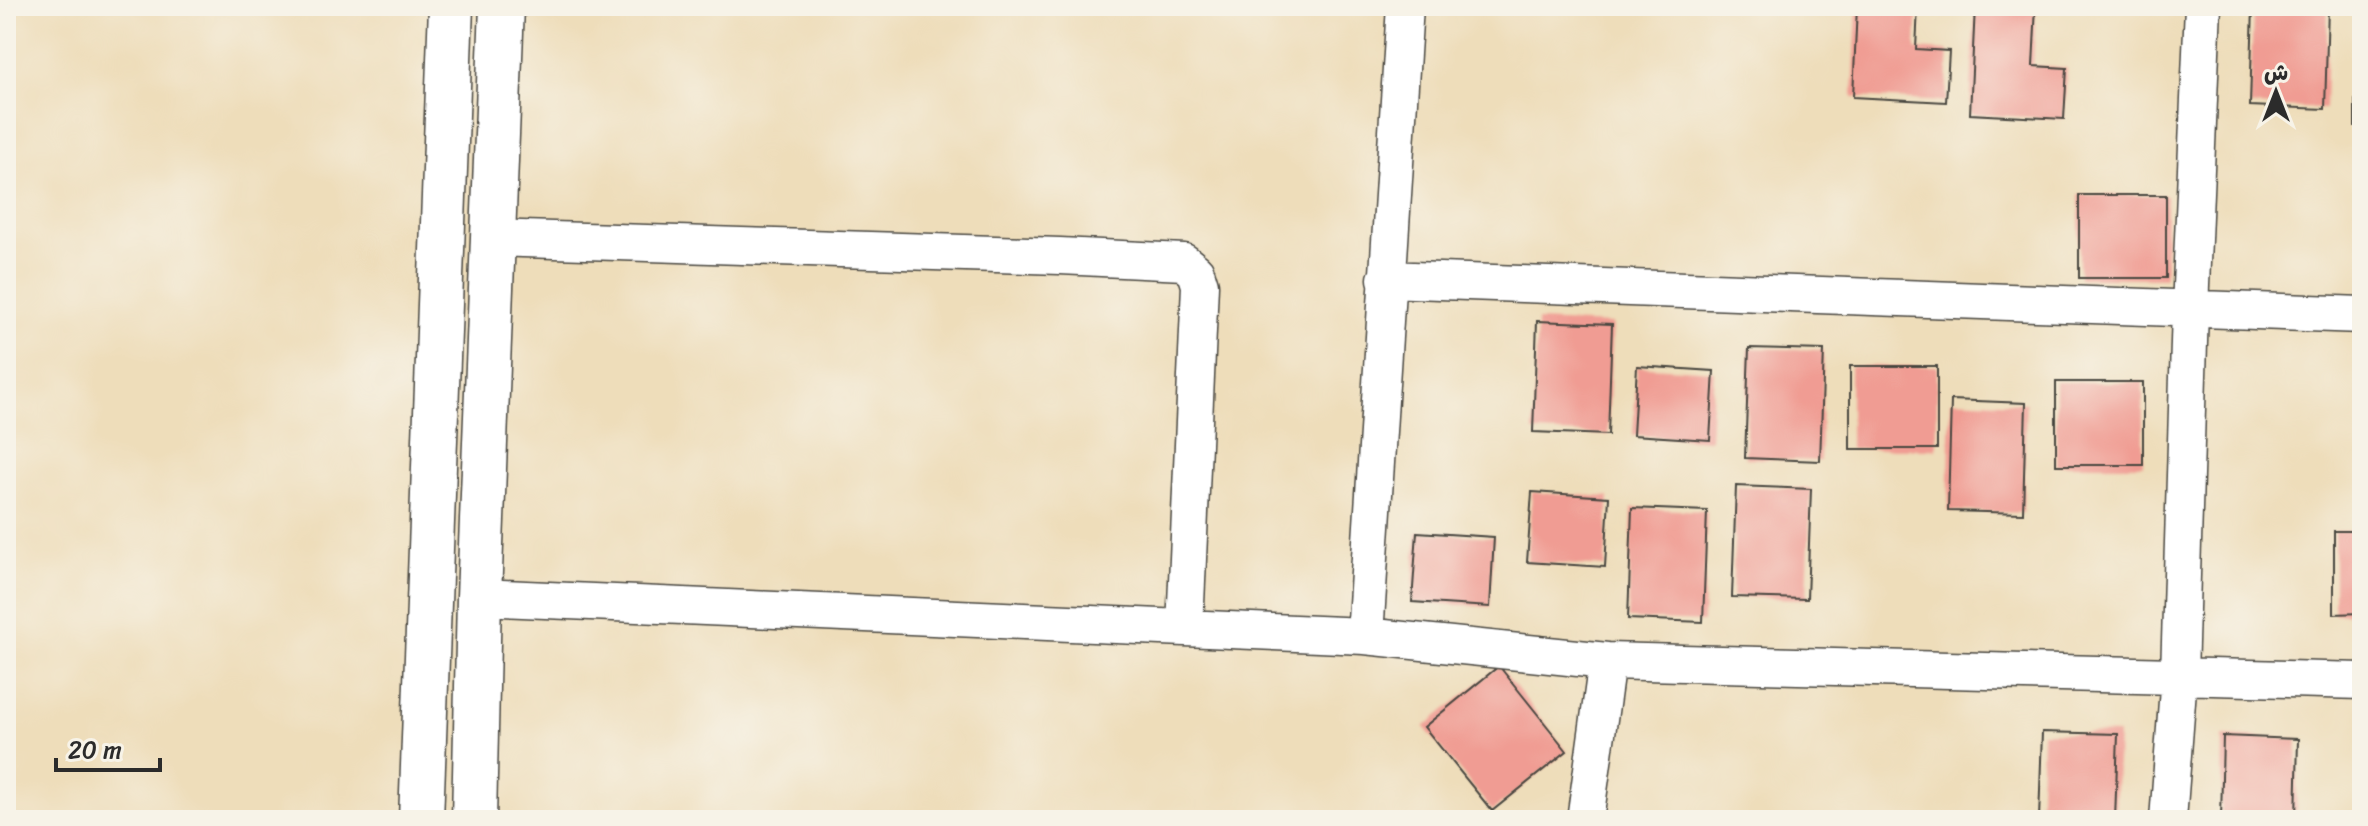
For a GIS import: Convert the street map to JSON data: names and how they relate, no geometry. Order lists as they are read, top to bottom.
{
  "scale_bar": "20 m",
  "north": "top"
}
